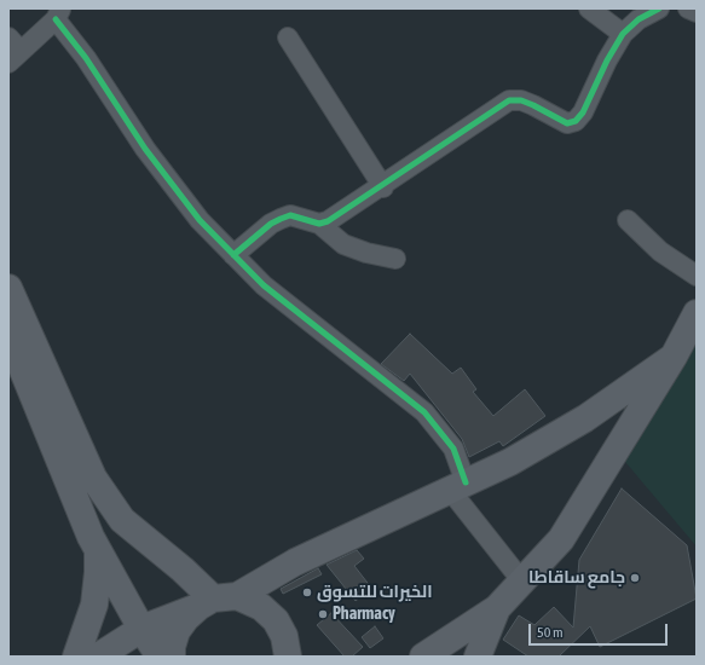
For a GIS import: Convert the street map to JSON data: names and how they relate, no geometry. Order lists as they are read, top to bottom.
{
  "places": ["جامع ساقاطا", "الخيرات للتسوق", "Pharmacy"],
  "scale_bar": "50 m"
}
